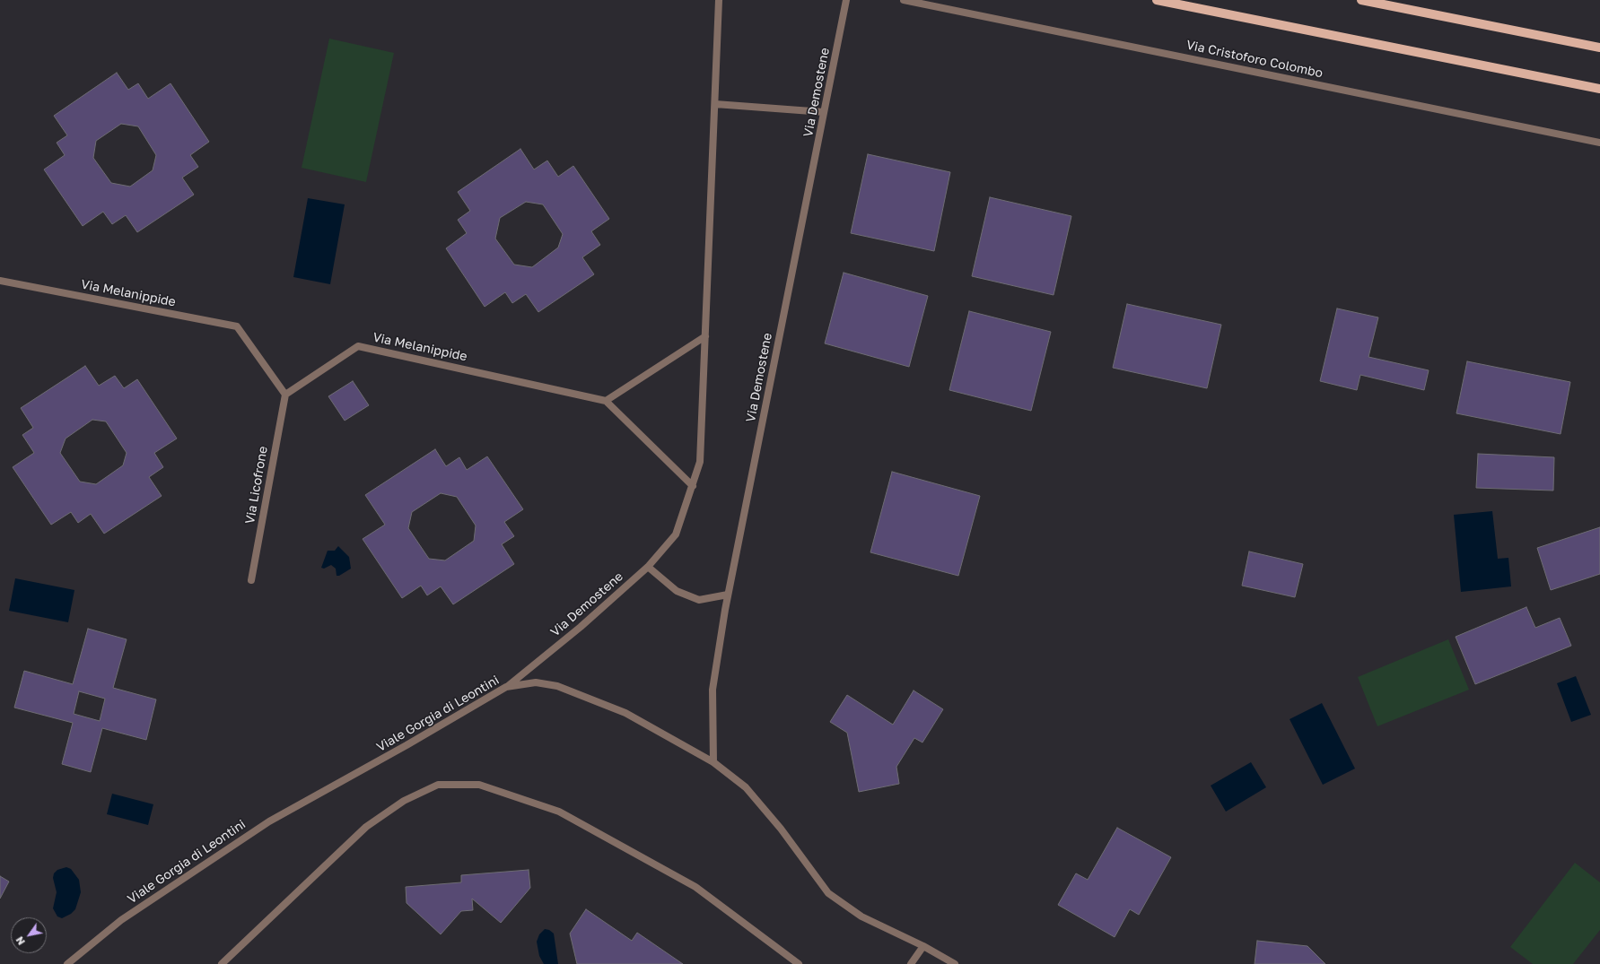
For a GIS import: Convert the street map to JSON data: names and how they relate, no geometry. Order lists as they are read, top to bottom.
{
  "streets": {
    "street": [
      "Via Cristoforo Colombo",
      "Via Demostene",
      "Via Melanippide",
      "Via Licofrone",
      "Viale Gorgia di Leontini"
    ]
  },
  "crossings": [
    ["Via Demostene", "Viale Gorgia di Leontini"],
    ["Via Melanippide", "Via Licofrone"]
  ],
  "north": "bottom left"
}
